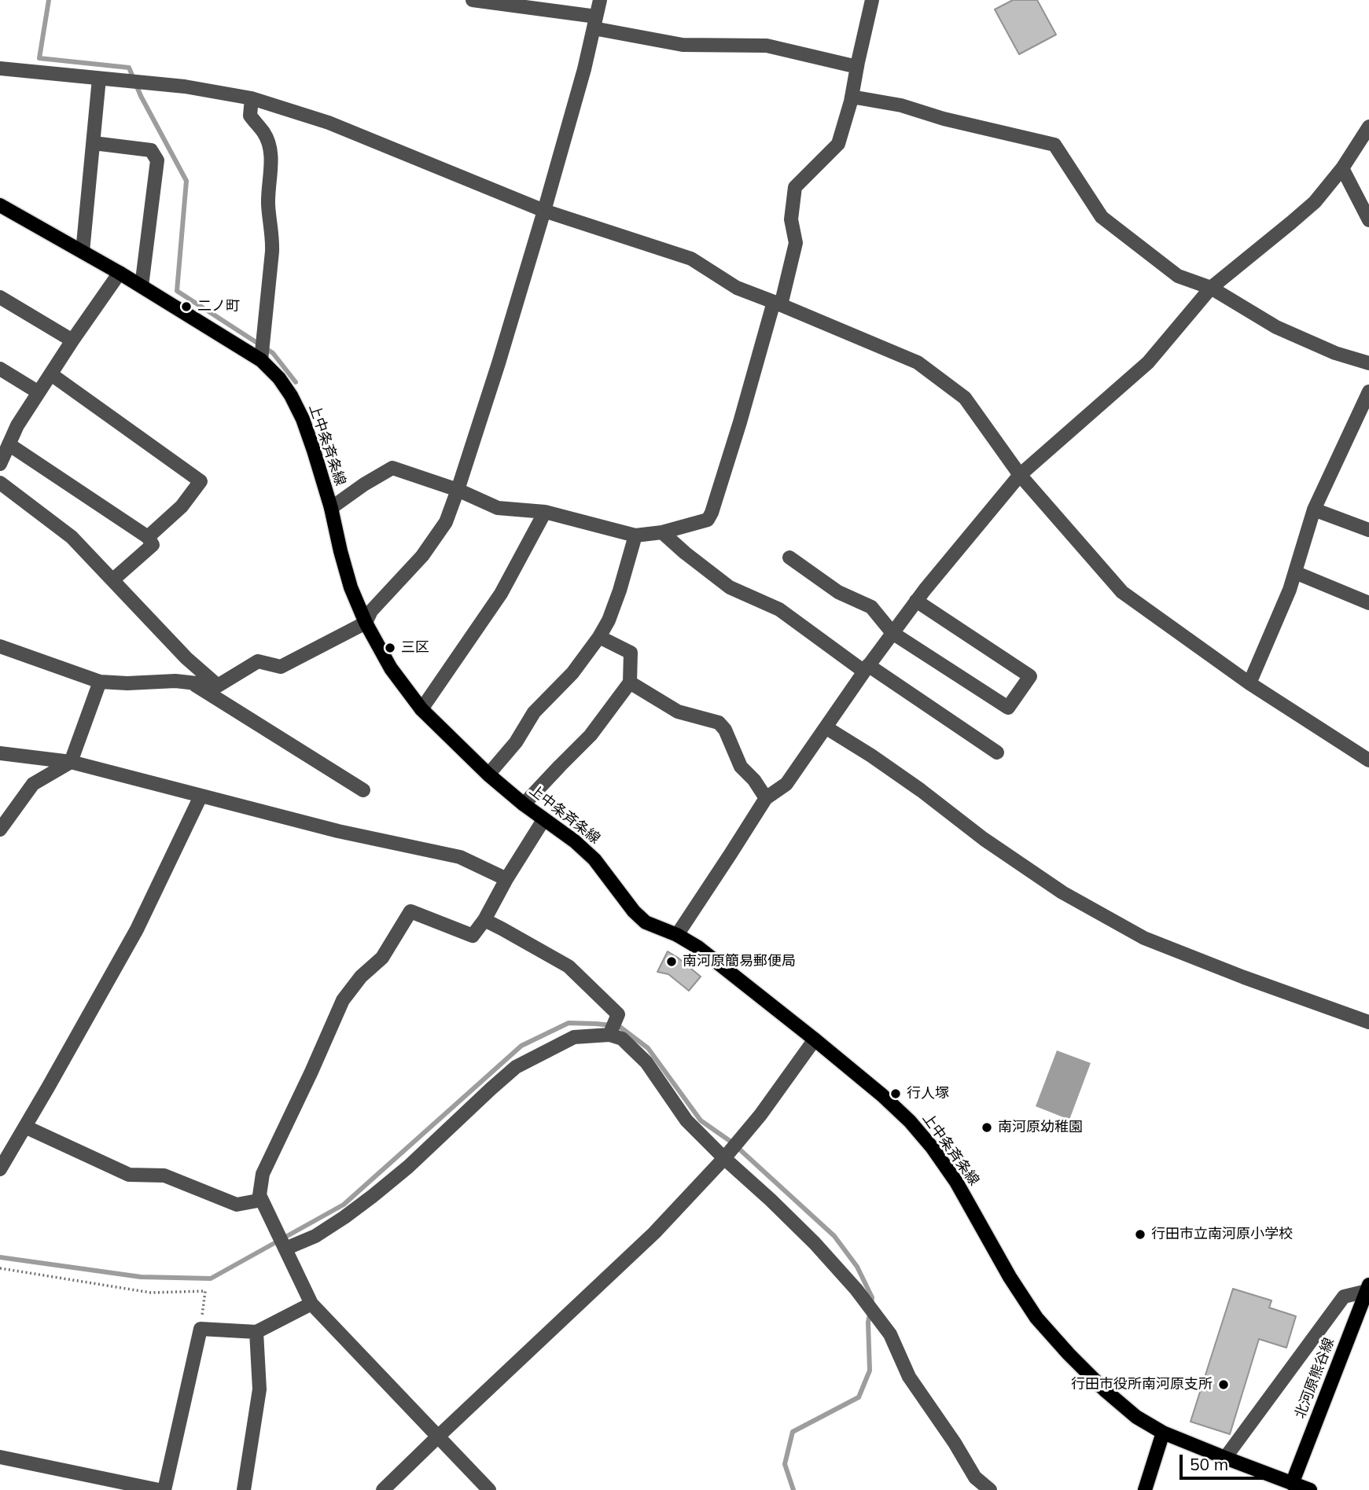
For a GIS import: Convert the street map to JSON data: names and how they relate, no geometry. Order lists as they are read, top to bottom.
{
  "streets": {
    "main road": ["上中条斉条線", "北河原熊谷線"]
  },
  "places": [
    "二ノ町",
    "三区",
    "南河原簡易郵便局",
    "行人塚",
    "南河原幼稚園",
    "行田市立南河原小学校",
    "行田市役所南河原支所"
  ],
  "scale_bar": "50 m"
}
